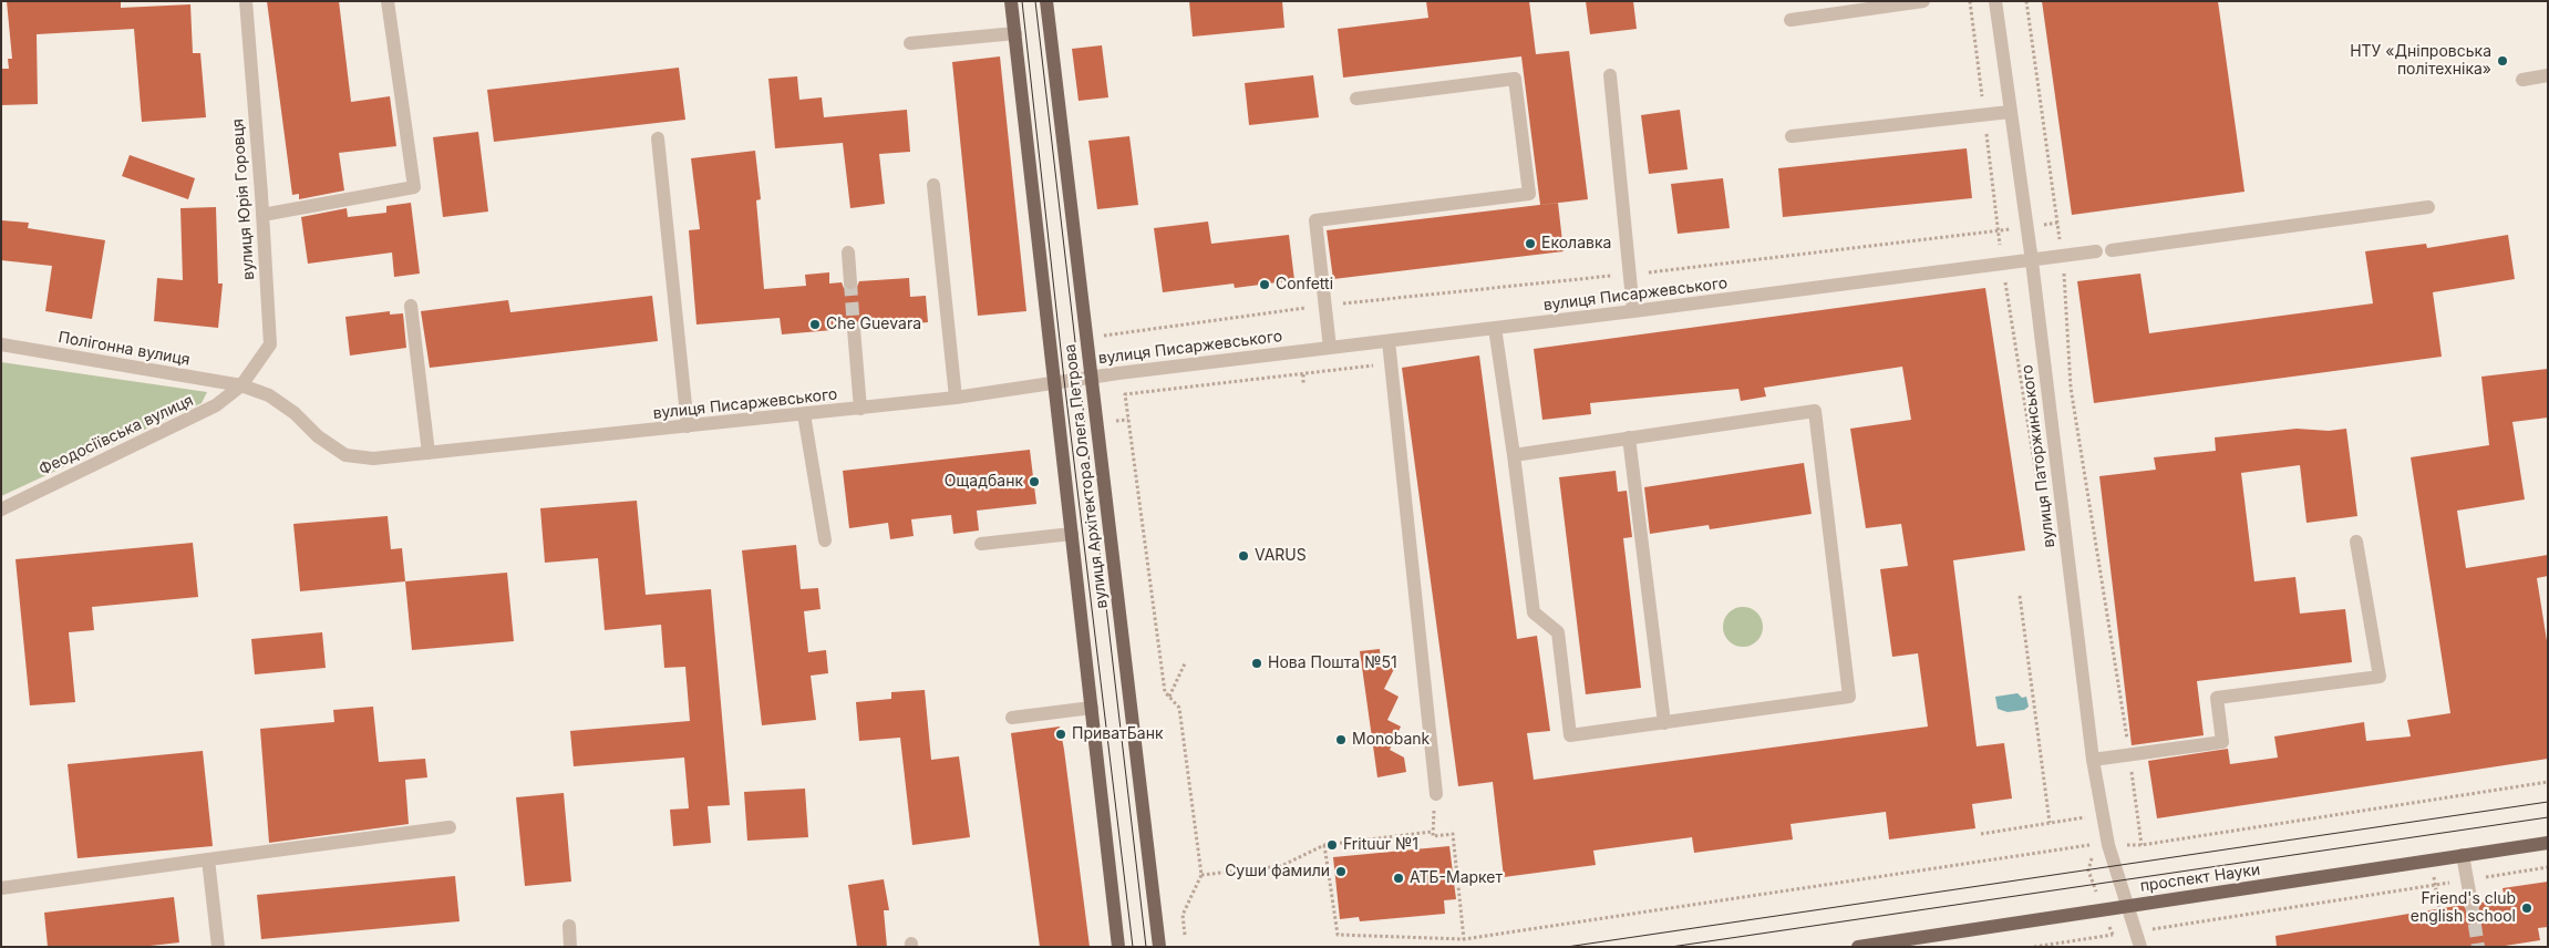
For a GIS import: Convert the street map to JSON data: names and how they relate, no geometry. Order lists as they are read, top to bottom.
{
  "streets": {
    "main road": ["вулиця Архітектора Олега Петрова", "проспект Науки"],
    "street": [
      "вулиця Юрія Горовця",
      "вулиця Писаржевського",
      "Полігонна вулиця",
      "Феодосіївська вулиця",
      "вулиця Паторжинського"
    ]
  },
  "crossings": [
    ["вулиця Юрія Горовця", "вулиця Писаржевського"],
    ["вулиця Юрія Горовця", "Полігонна вулиця"],
    ["вулиця Юрія Горовця", "Феодосіївська вулиця"],
    ["вулиця Писаржевського", "Полігонна вулиця"],
    ["вулиця Писаржевського", "Феодосіївська вулиця"],
    ["вулиця Писаржевського", "вулиця Паторжинського"],
    ["вулиця Писаржевського", "вулиця Архітектора Олега Петрова"],
    ["Полігонна вулиця", "Феодосіївська вулиця"],
    ["вулиця Паторжинського", "проспект Науки"]
  ],
  "places": [
    "НТУ «Дніпровська політехніка»",
    "Еколавка",
    "Confetti",
    "Che Guevara",
    "Ощадбанк",
    "VARUS",
    "Нова Пошта №51",
    "ПриватБанк",
    "Monobank",
    "Frituur №1",
    "Суши фамили",
    "АТБ-Маркет",
    "Friend's club english school"
  ]
}
